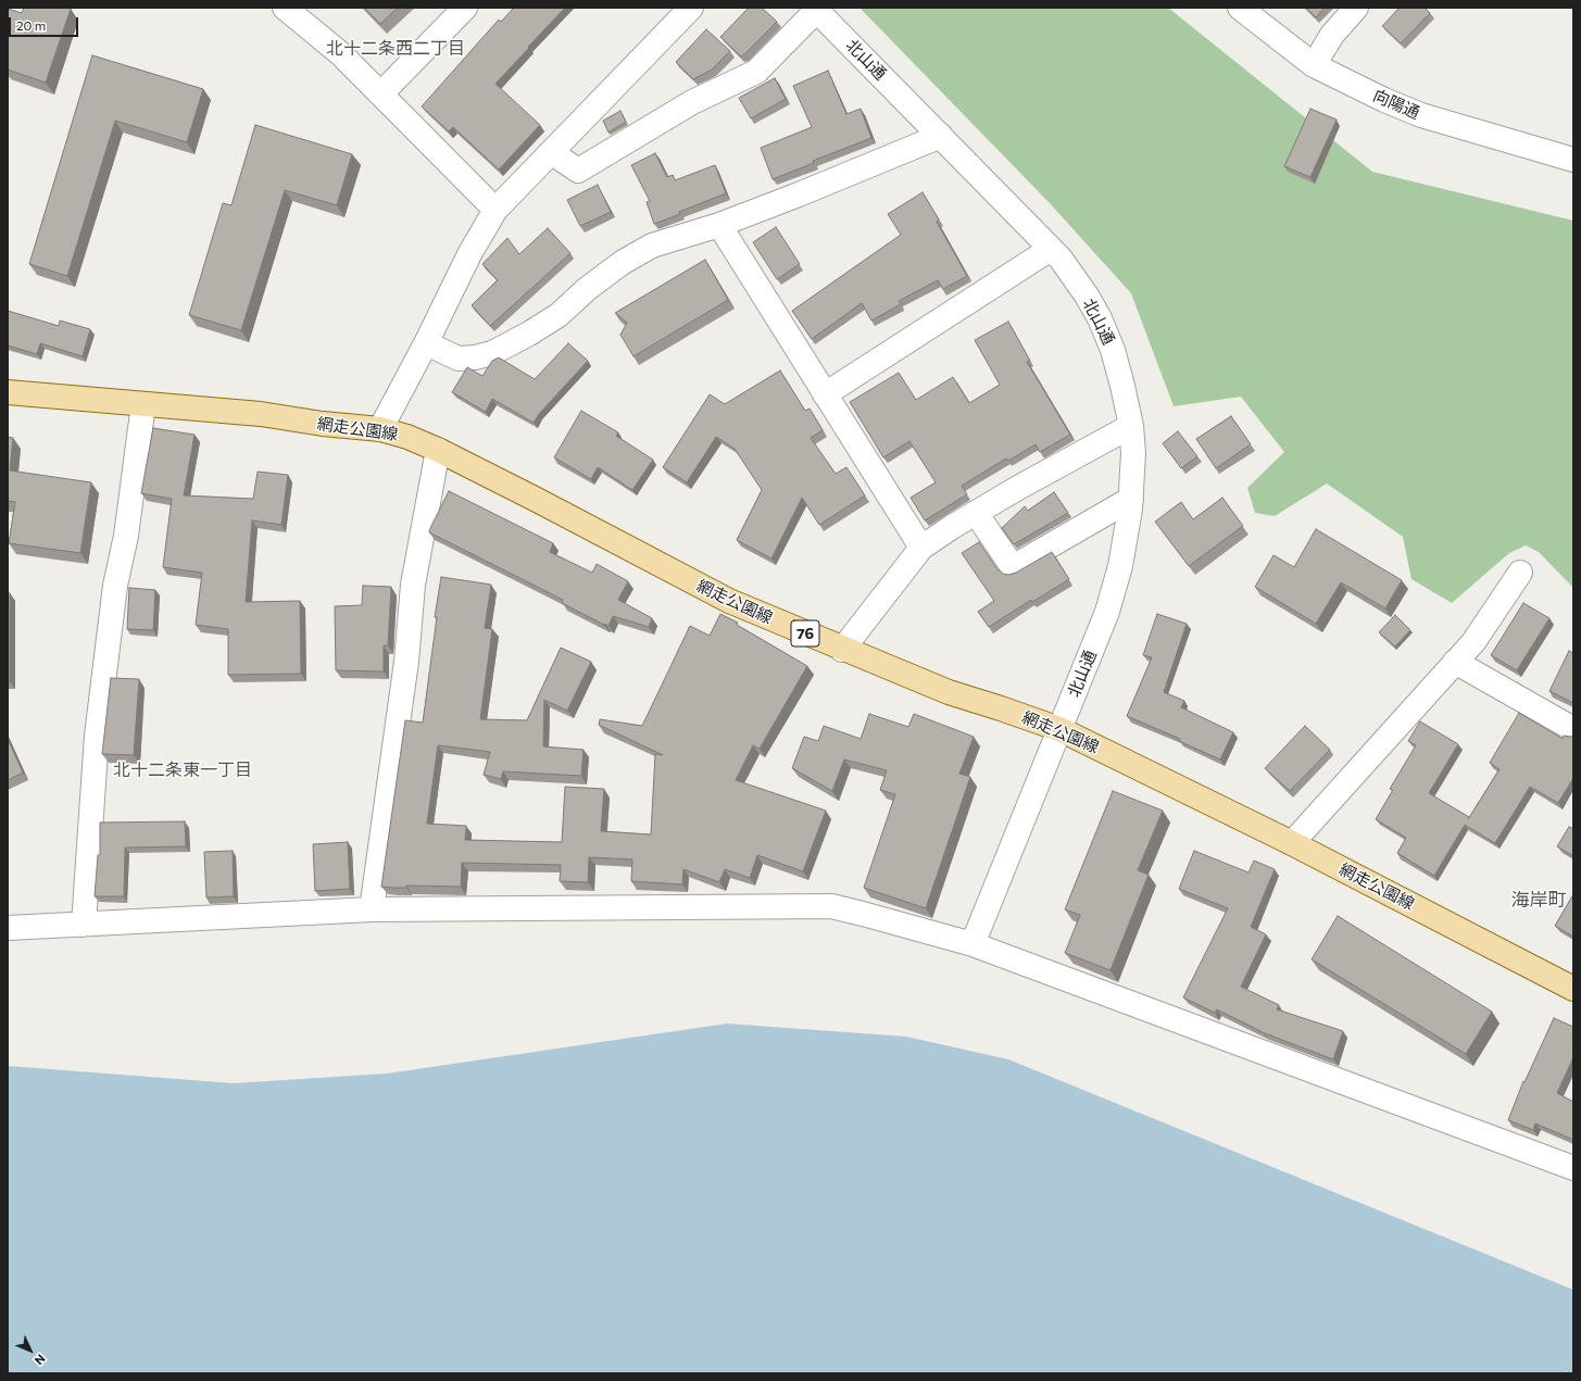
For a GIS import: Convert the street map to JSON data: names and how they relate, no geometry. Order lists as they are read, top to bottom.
{
  "streets": {
    "main road": ["網走公園線", "76"],
    "street": ["北山通", "向陽通"]
  },
  "crossings": [
    ["北山通", "網走公園線"]
  ],
  "districts": ["北十二条西二丁目", "北十二条東一丁目", "海岸町"],
  "scale_bar": "20 m",
  "north": "bottom right"
}
